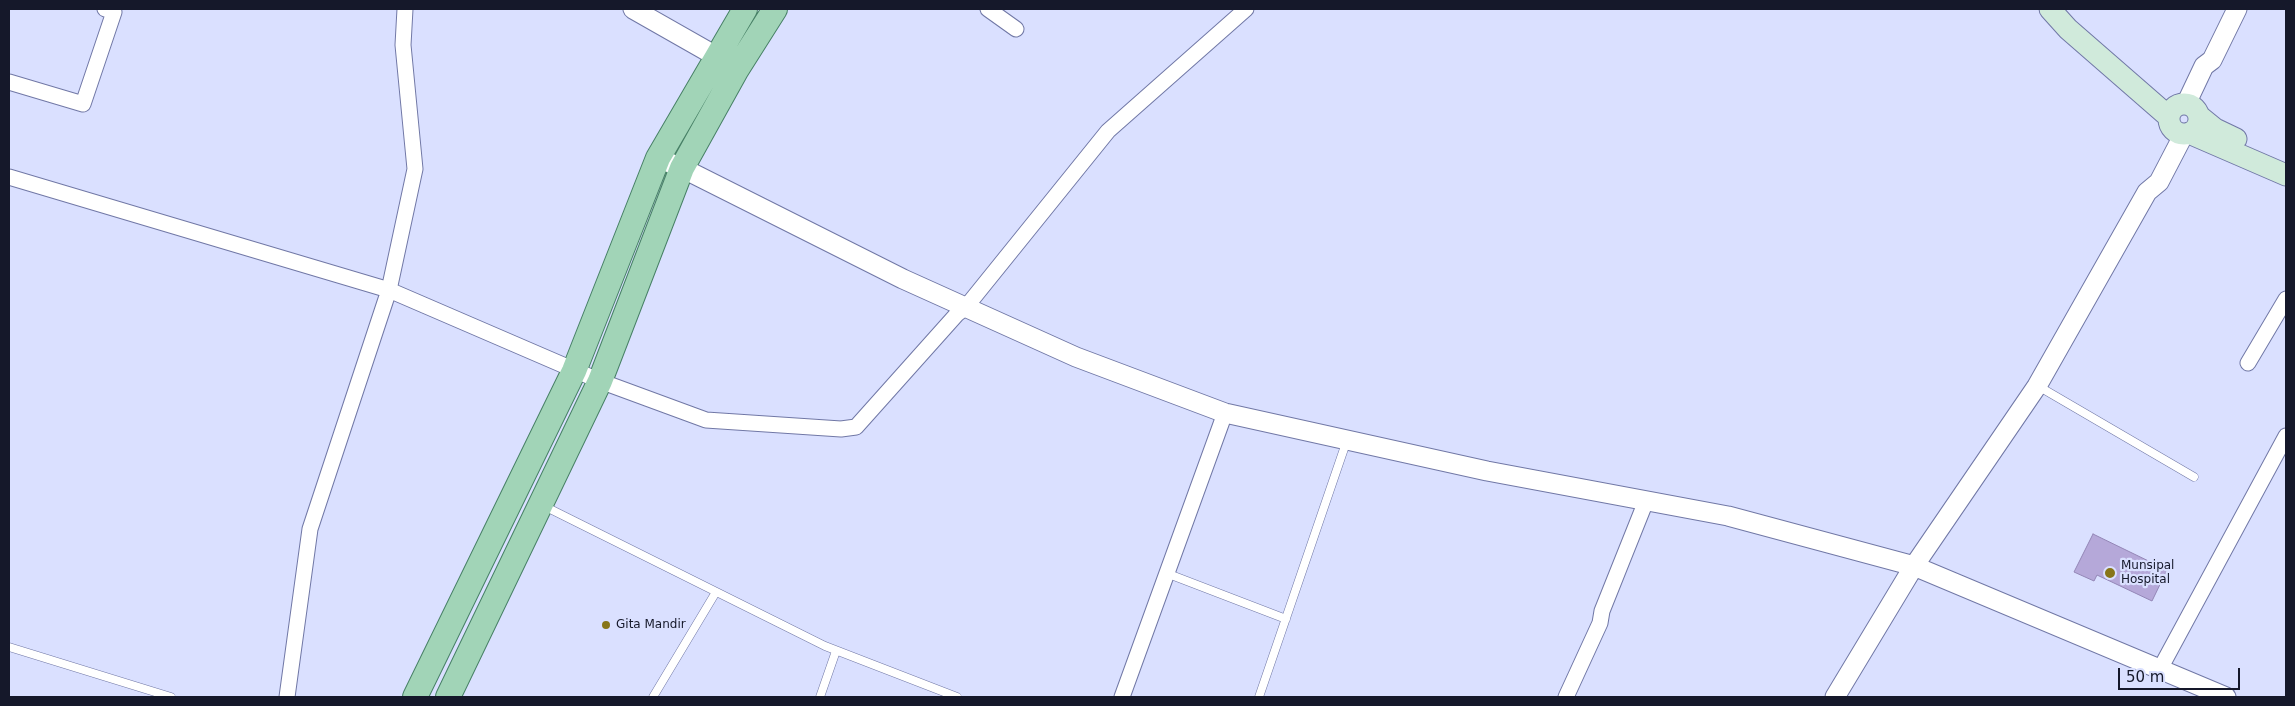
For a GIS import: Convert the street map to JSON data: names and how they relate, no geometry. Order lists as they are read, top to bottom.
{
  "places": ["Munsipal Hospital", "Gita Mandir"],
  "scale_bar": "50 m"
}
